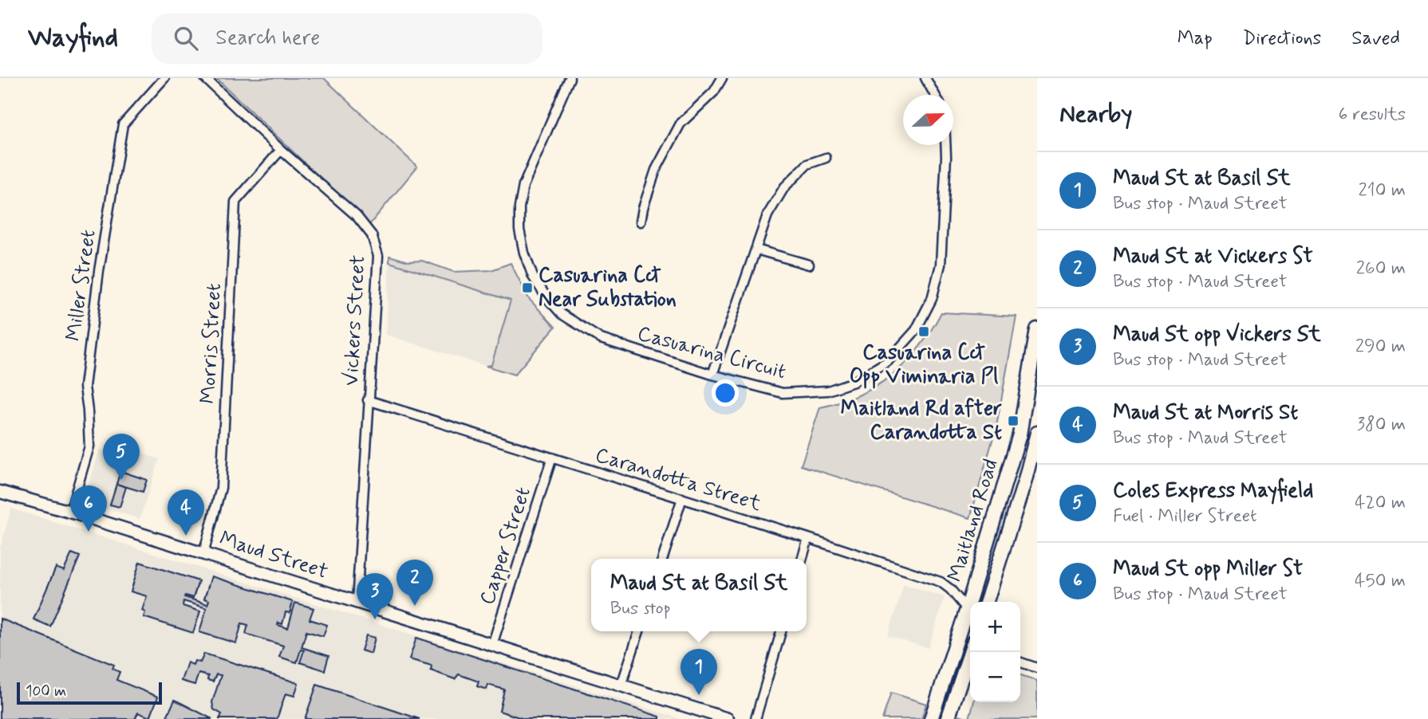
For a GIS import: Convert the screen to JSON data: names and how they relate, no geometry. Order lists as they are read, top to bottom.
{
  "streets": {
    "main road": ["Maitland Road", "Maud Street"],
    "street": [
      "Miller Street",
      "Vickers Street",
      "Morris Street",
      "Casuarina Circuit",
      "Carandotta Street",
      "Capper Street"
    ]
  },
  "crossings": [
    ["Miller Street", "Maud Street"],
    ["Vickers Street", "Morris Street"],
    ["Vickers Street", "Carandotta Street"],
    ["Vickers Street", "Maud Street"],
    ["Morris Street", "Maud Street"],
    ["Carandotta Street", "Maitland Road"],
    ["Carandotta Street", "Capper Street"],
    ["Capper Street", "Maud Street"]
  ],
  "places": {
    "transit": ["Casuarina Cct Near Substation", "Casuarina Cct Opp Viminaria Pl", "Maitland Rd after Carandotta St"]
  },
  "scale_bar": "100 m",
  "north": "right",
  "page": {
    "header": "Wayfind",
    "search": "Search here",
    "nav": ["Map", "Directions", "Saved"],
    "heading": ["Nearby", "6 results"],
    "list": [
      {
        "mark": "1",
        "name": "Maud St at Basil St",
        "note": "Bus stop · Maud Street",
        "value": "210 m"
      },
      {
        "mark": "2",
        "name": "Maud St at Vickers St",
        "note": "Bus stop · Maud Street",
        "value": "260 m"
      },
      {
        "mark": "3",
        "name": "Maud St opp Vickers St",
        "note": "Bus stop · Maud Street",
        "value": "290 m"
      },
      {
        "mark": "4",
        "name": "Maud St at Morris St",
        "note": "Bus stop · Maud Street",
        "value": "380 m"
      },
      {
        "mark": "5",
        "name": "Coles Express Mayfield",
        "note": "Fuel · Miller Street",
        "value": "420 m"
      },
      {
        "mark": "6",
        "name": "Maud St opp Miller St",
        "note": "Bus stop · Maud Street",
        "value": "450 m"
      }
    ],
    "pins": [
      "5",
      "6",
      "4",
      "2",
      "3",
      "1"
    ],
    "popup": ["Maud St at Basil St", "Bus stop"],
    "map_buttons": ["+", "−"],
    "scale": "100 m"
  }
}
